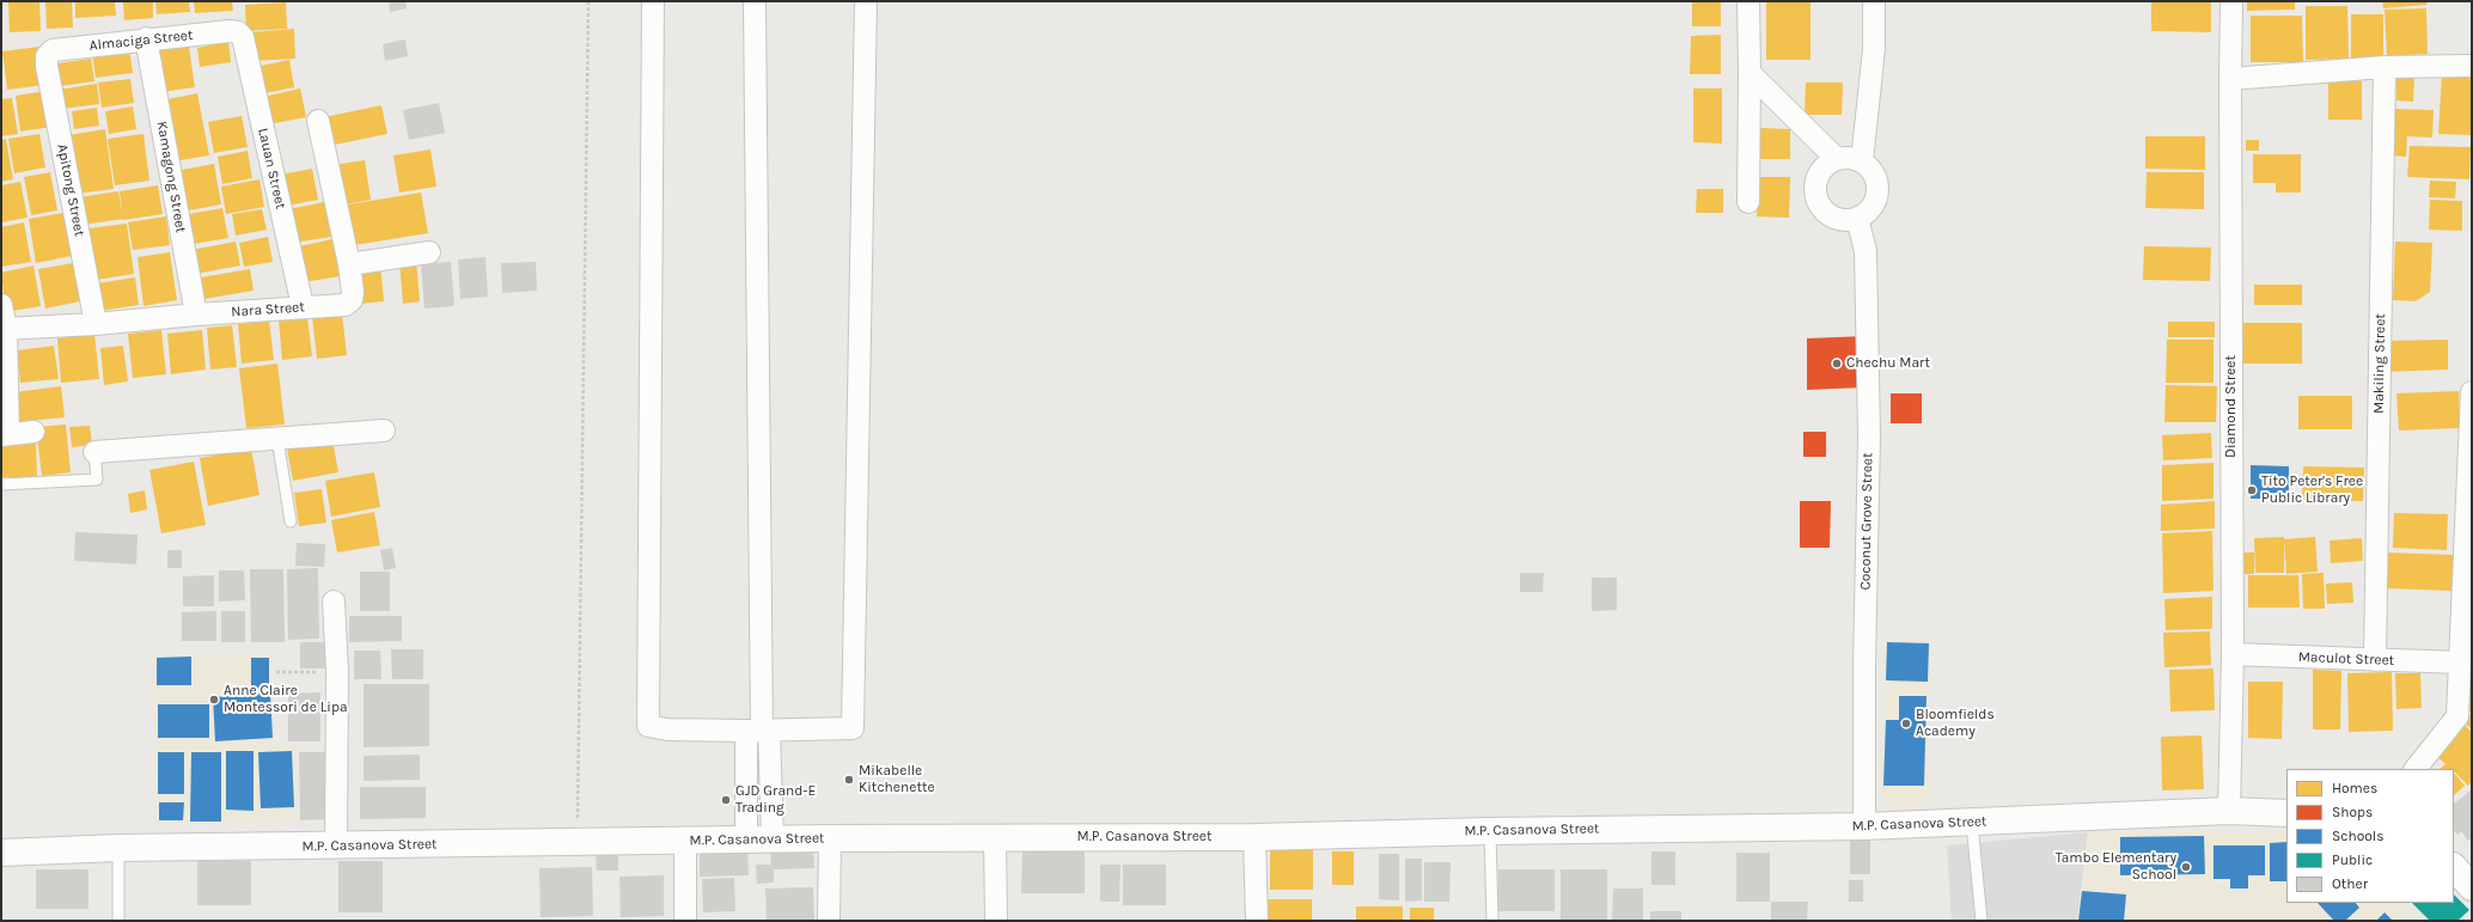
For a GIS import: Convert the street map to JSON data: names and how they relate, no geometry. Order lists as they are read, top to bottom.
{
  "streets": {
    "street": [
      "Almaciga Street",
      "Lauan Street",
      "Kamagong Street",
      "Apitong Street",
      "Nara Street",
      "Makiling Street",
      "Diamond Street",
      "Coconut Grove Street",
      "Maculot Street",
      "M.P. Casanova Street"
    ]
  },
  "crossings": [
    ["Almaciga Street", "Lauan Street"],
    ["Almaciga Street", "Kamagong Street"],
    ["Almaciga Street", "Apitong Street"],
    ["Lauan Street", "Nara Street"],
    ["Kamagong Street", "Nara Street"],
    ["Apitong Street", "Nara Street"],
    ["Makiling Street", "Maculot Street"],
    ["Diamond Street", "Maculot Street"],
    ["Diamond Street", "M.P. Casanova Street"],
    ["Coconut Grove Street", "M.P. Casanova Street"]
  ],
  "places": [
    "Chechu Mart",
    "Tito Peter's Free Public Library",
    "Anne Claire Montessori de Lipa",
    "Bloomfields Academy",
    "Mikabelle Kitchenette",
    "GJD Grand-E Trading",
    "Tambo Elementary School"
  ],
  "legend": [
    "Homes",
    "Shops",
    "Schools",
    "Public",
    "Other"
  ]
}
